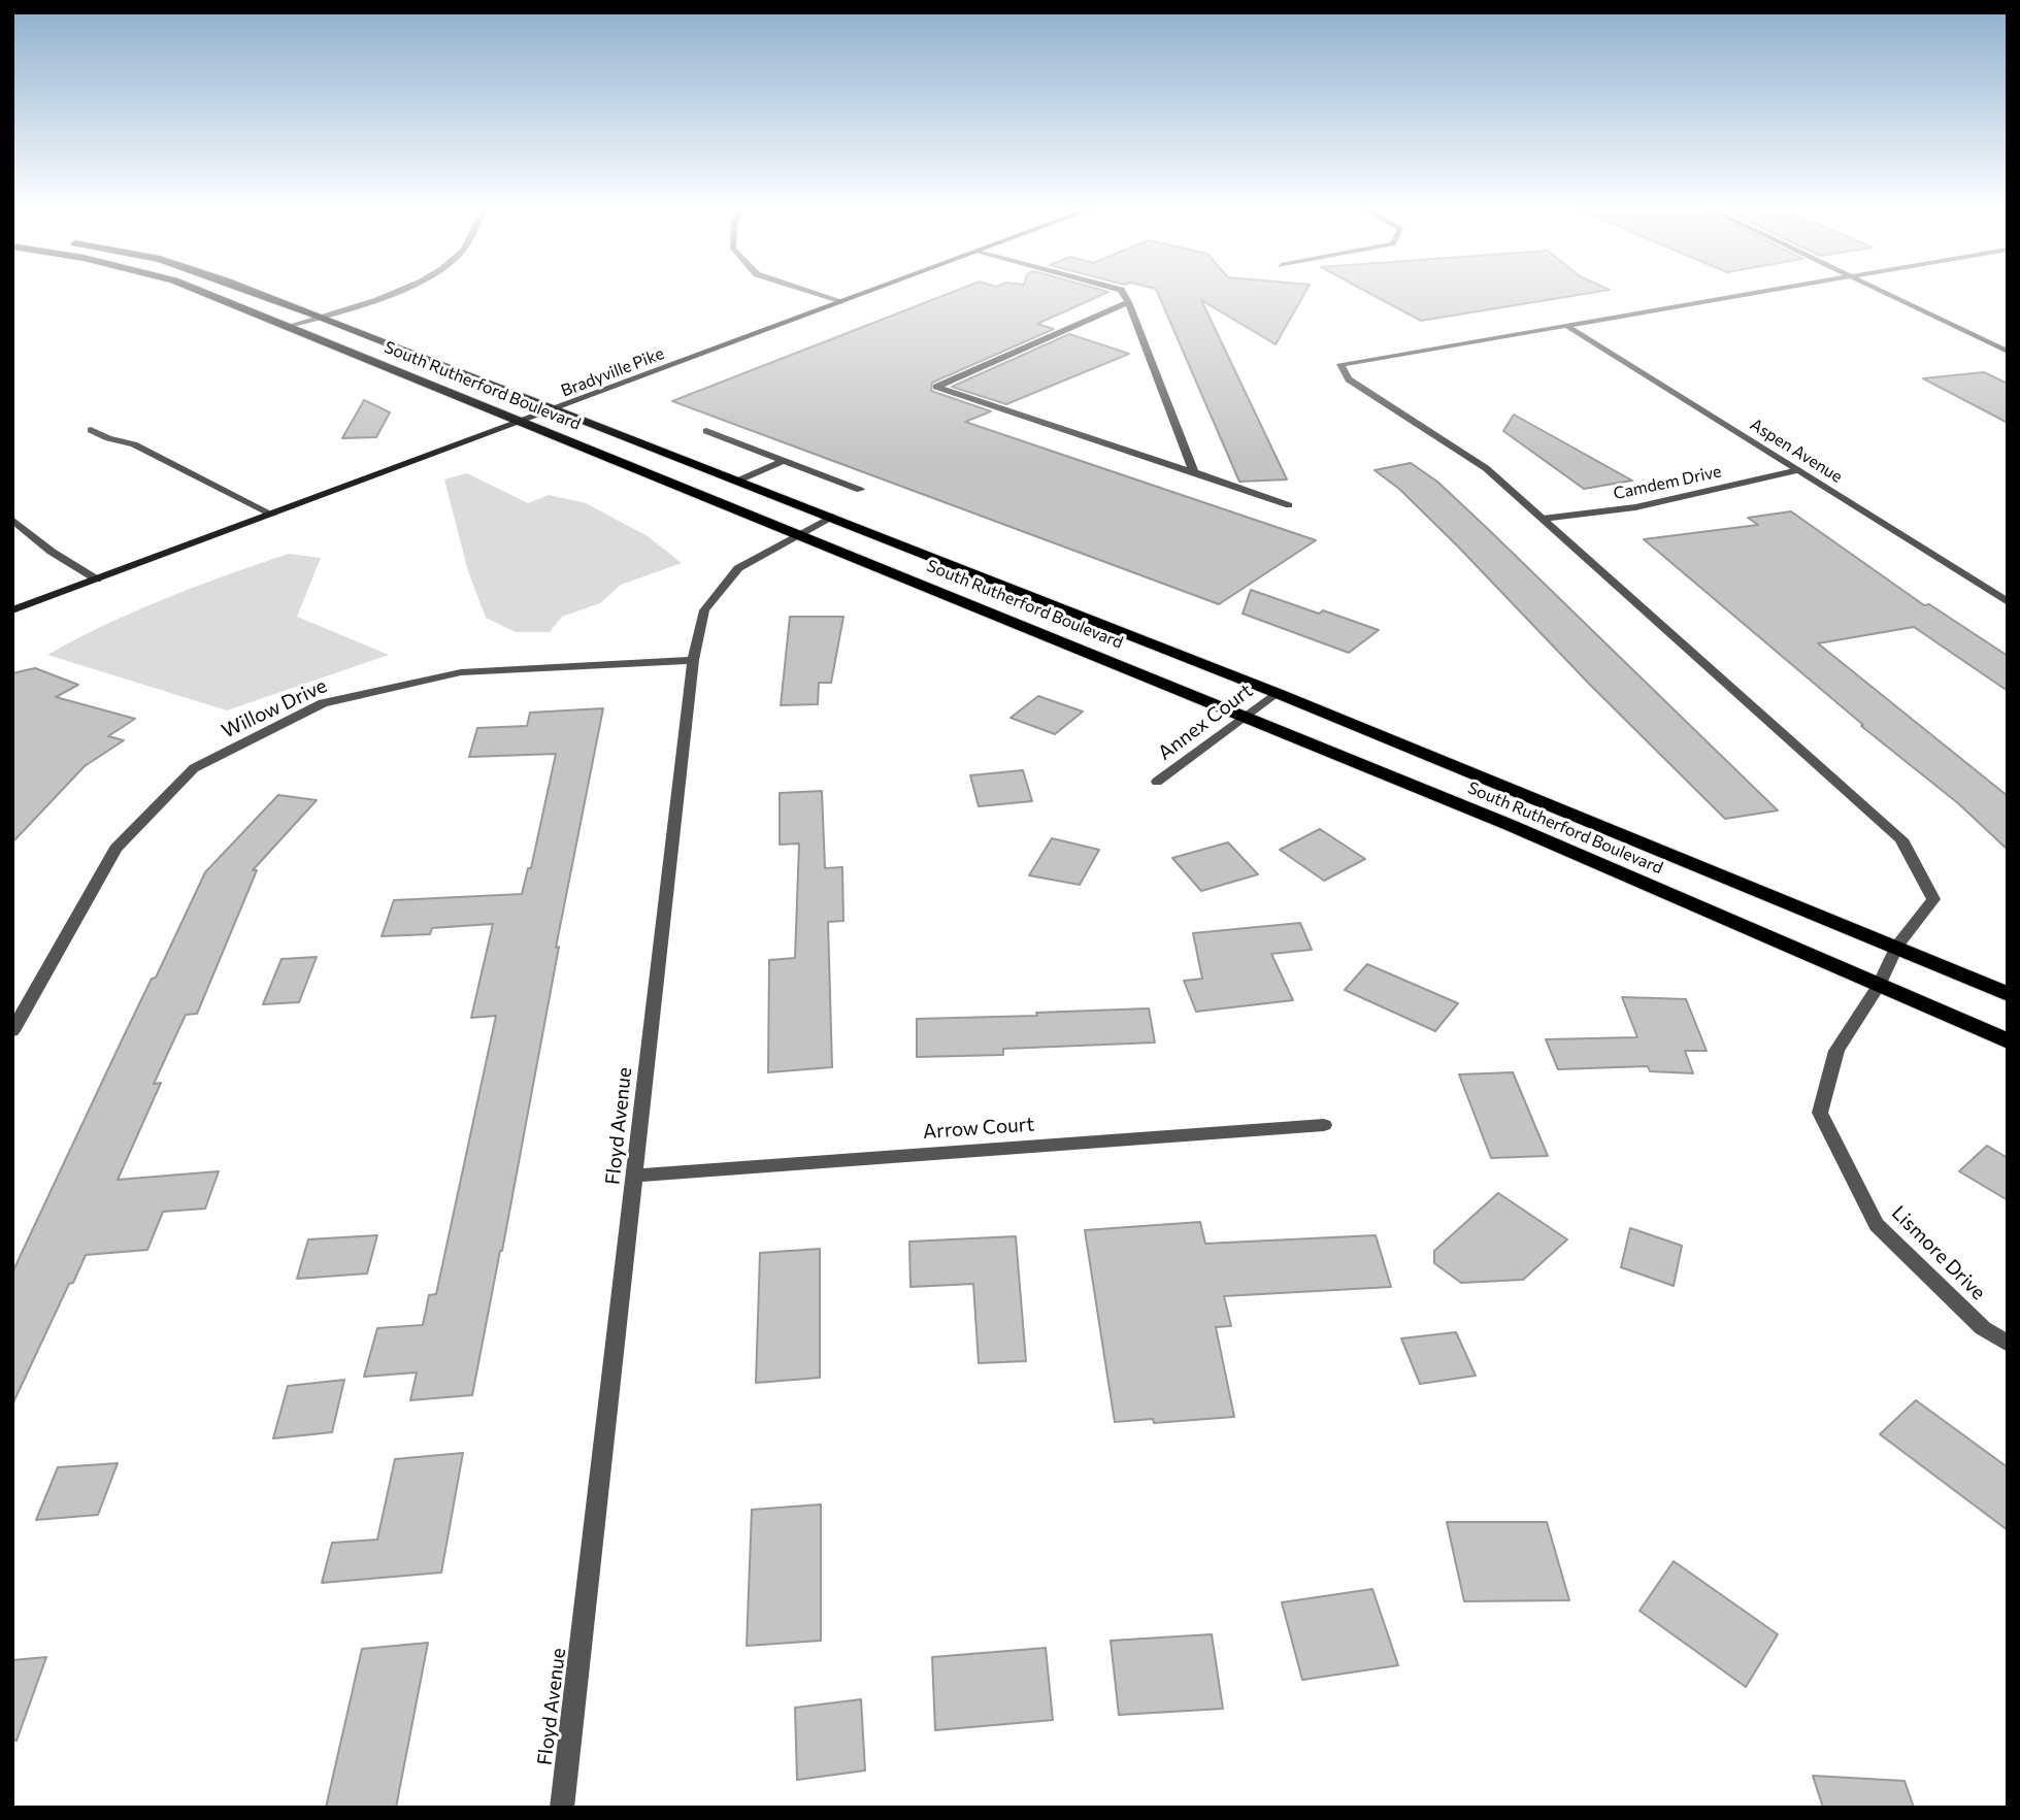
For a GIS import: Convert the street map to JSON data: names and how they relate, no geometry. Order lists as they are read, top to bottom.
{
  "streets": {
    "highway": ["South Rutherford Boulevard"],
    "main road": ["Bradyville Pike"],
    "street": [
      "Aspen Avenue",
      "Camdem Drive",
      "Willow Drive",
      "Annex Court",
      "Floyd Avenue",
      "Arrow Court",
      "Lismore Drive"
    ]
  },
  "crossings": [
    ["Bradyville Pike", "South Rutherford Boulevard"],
    ["South Rutherford Boulevard", "Annex Court"],
    ["South Rutherford Boulevard", "Floyd Avenue"],
    ["South Rutherford Boulevard", "Lismore Drive"],
    ["Aspen Avenue", "Camdem Drive"],
    ["Camdem Drive", "Lismore Drive"],
    ["Willow Drive", "Floyd Avenue"],
    ["Floyd Avenue", "Arrow Court"]
  ]
}
